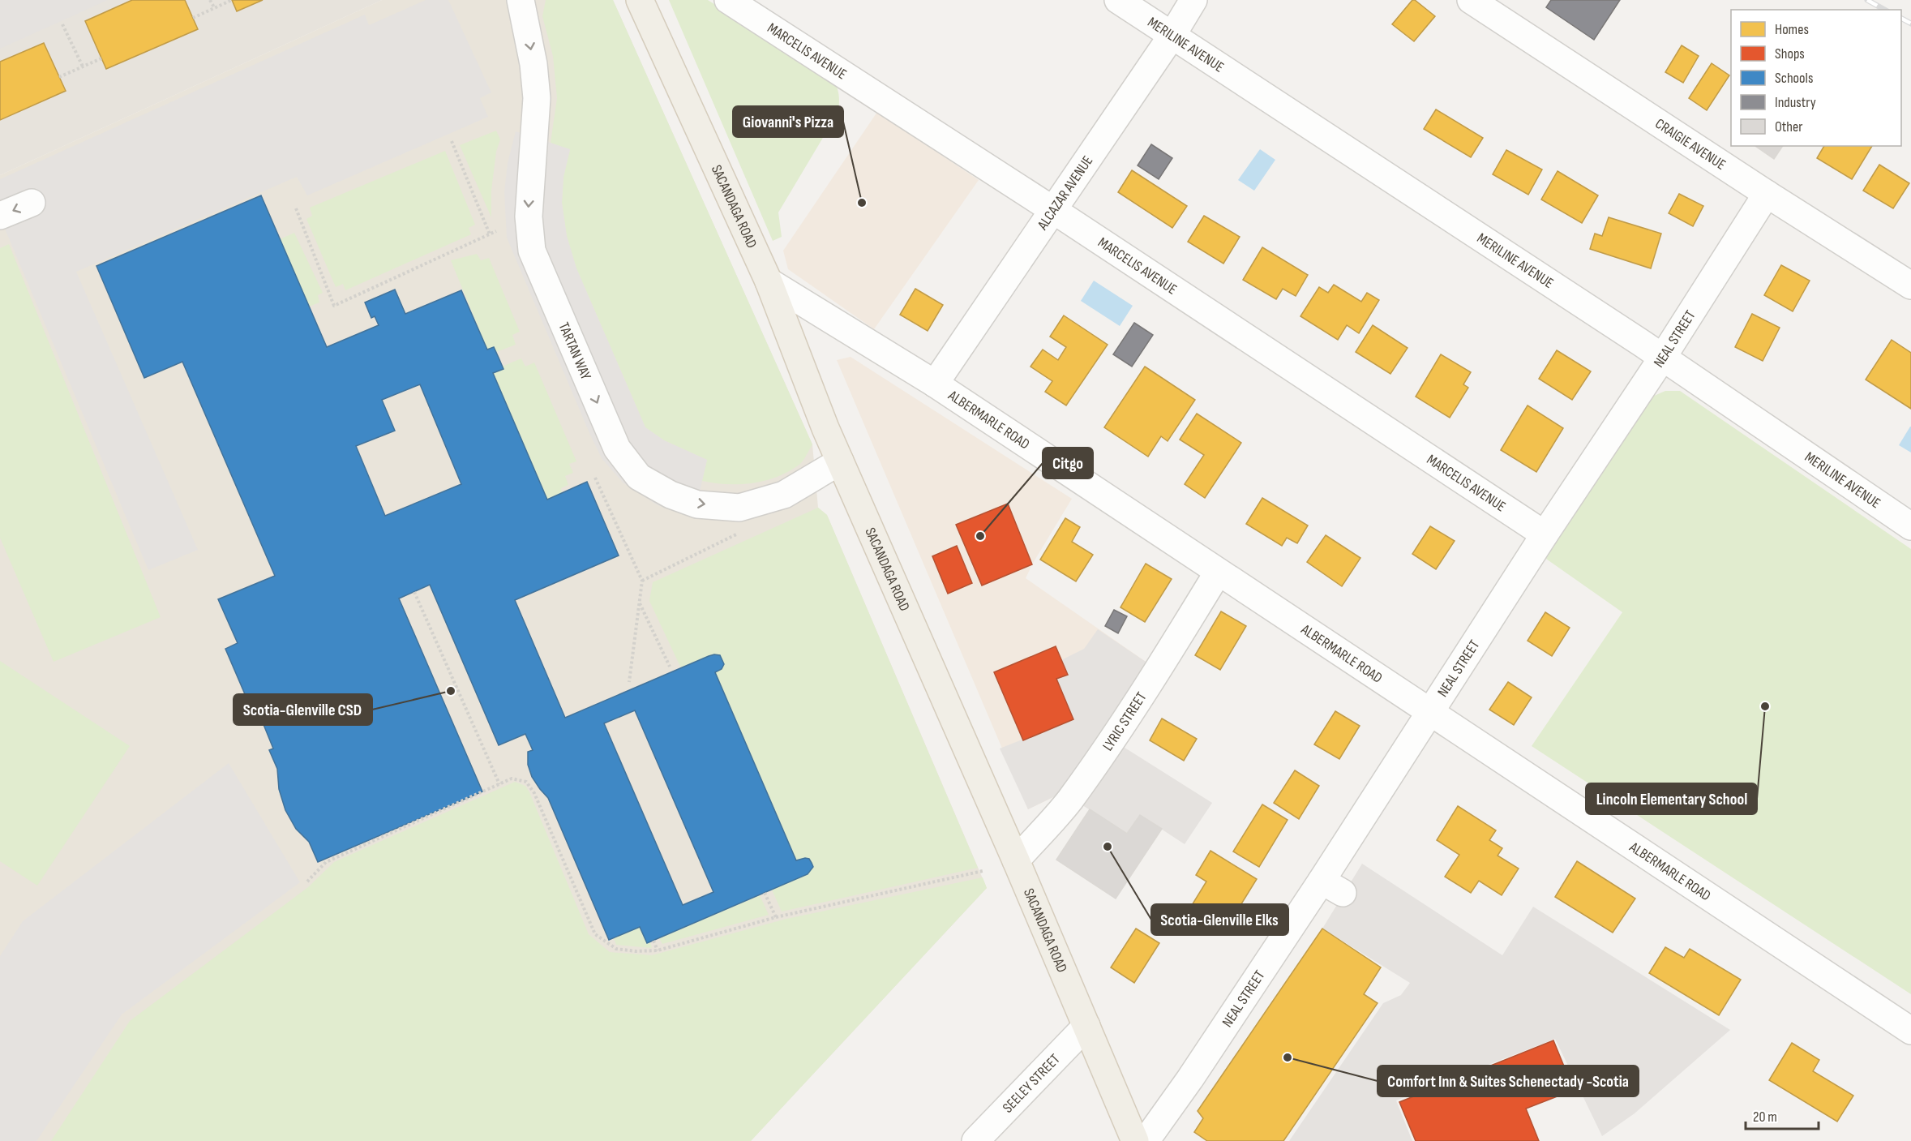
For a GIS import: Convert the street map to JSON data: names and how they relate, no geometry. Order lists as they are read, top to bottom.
{
  "streets": {
    "main road": ["SACANDAGA ROAD"],
    "street": [
      "MERILINE AVENUE",
      "MARCELIS AVENUE",
      "CRAIGIE AVENUE",
      "ALCAZAR AVENUE",
      "NEAL STREET",
      "TARTAN WAY",
      "ALBERMARLE ROAD",
      "LYRIC STREET",
      "SEELEY STREET"
    ]
  },
  "crossings": [
    ["MERILINE AVENUE", "ALCAZAR AVENUE"],
    ["MERILINE AVENUE", "NEAL STREET"],
    ["MARCELIS AVENUE", "ALCAZAR AVENUE"],
    ["MARCELIS AVENUE", "NEAL STREET"],
    ["CRAIGIE AVENUE", "NEAL STREET"],
    ["ALCAZAR AVENUE", "ALBERMARLE ROAD"],
    ["SACANDAGA ROAD", "TARTAN WAY"],
    ["SACANDAGA ROAD", "ALBERMARLE ROAD"],
    ["SACANDAGA ROAD", "LYRIC STREET"],
    ["SACANDAGA ROAD", "SEELEY STREET"],
    ["NEAL STREET", "ALBERMARLE ROAD"],
    ["ALBERMARLE ROAD", "LYRIC STREET"]
  ],
  "places": [
    "Giovanni's Pizza",
    "Citgo",
    "Scotia-Glenville CSD",
    "Lincoln Elementary School",
    "Scotia-Glenville Elks",
    "Comfort Inn & Suites Schenectady -Scotia"
  ],
  "legend": [
    "Homes",
    "Shops",
    "Schools",
    "Industry",
    "Other"
  ],
  "scale_bar": "20 m"
}
